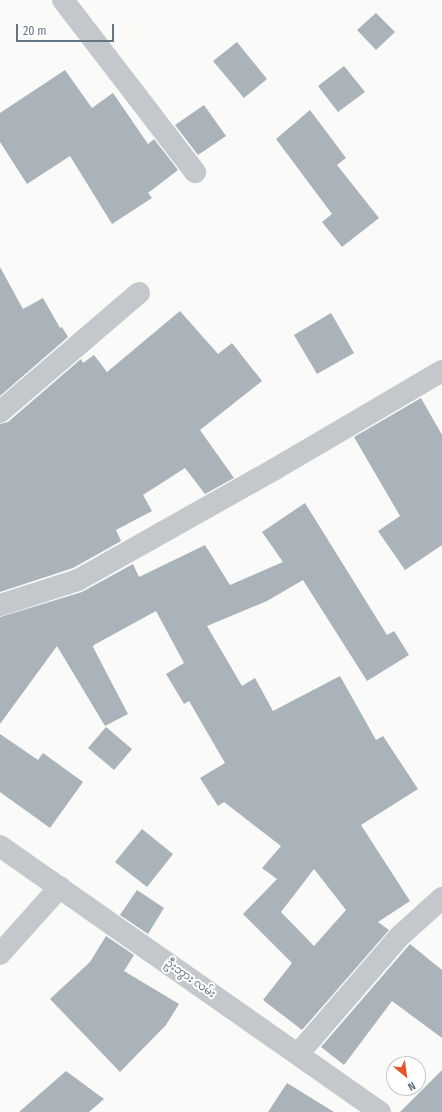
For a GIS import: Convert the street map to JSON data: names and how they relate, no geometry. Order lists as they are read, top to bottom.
{
  "streets": {
    "street": ["ဦးဘွား လမ်း"]
  },
  "scale_bar": "20 m",
  "north": "bottom right"
}
